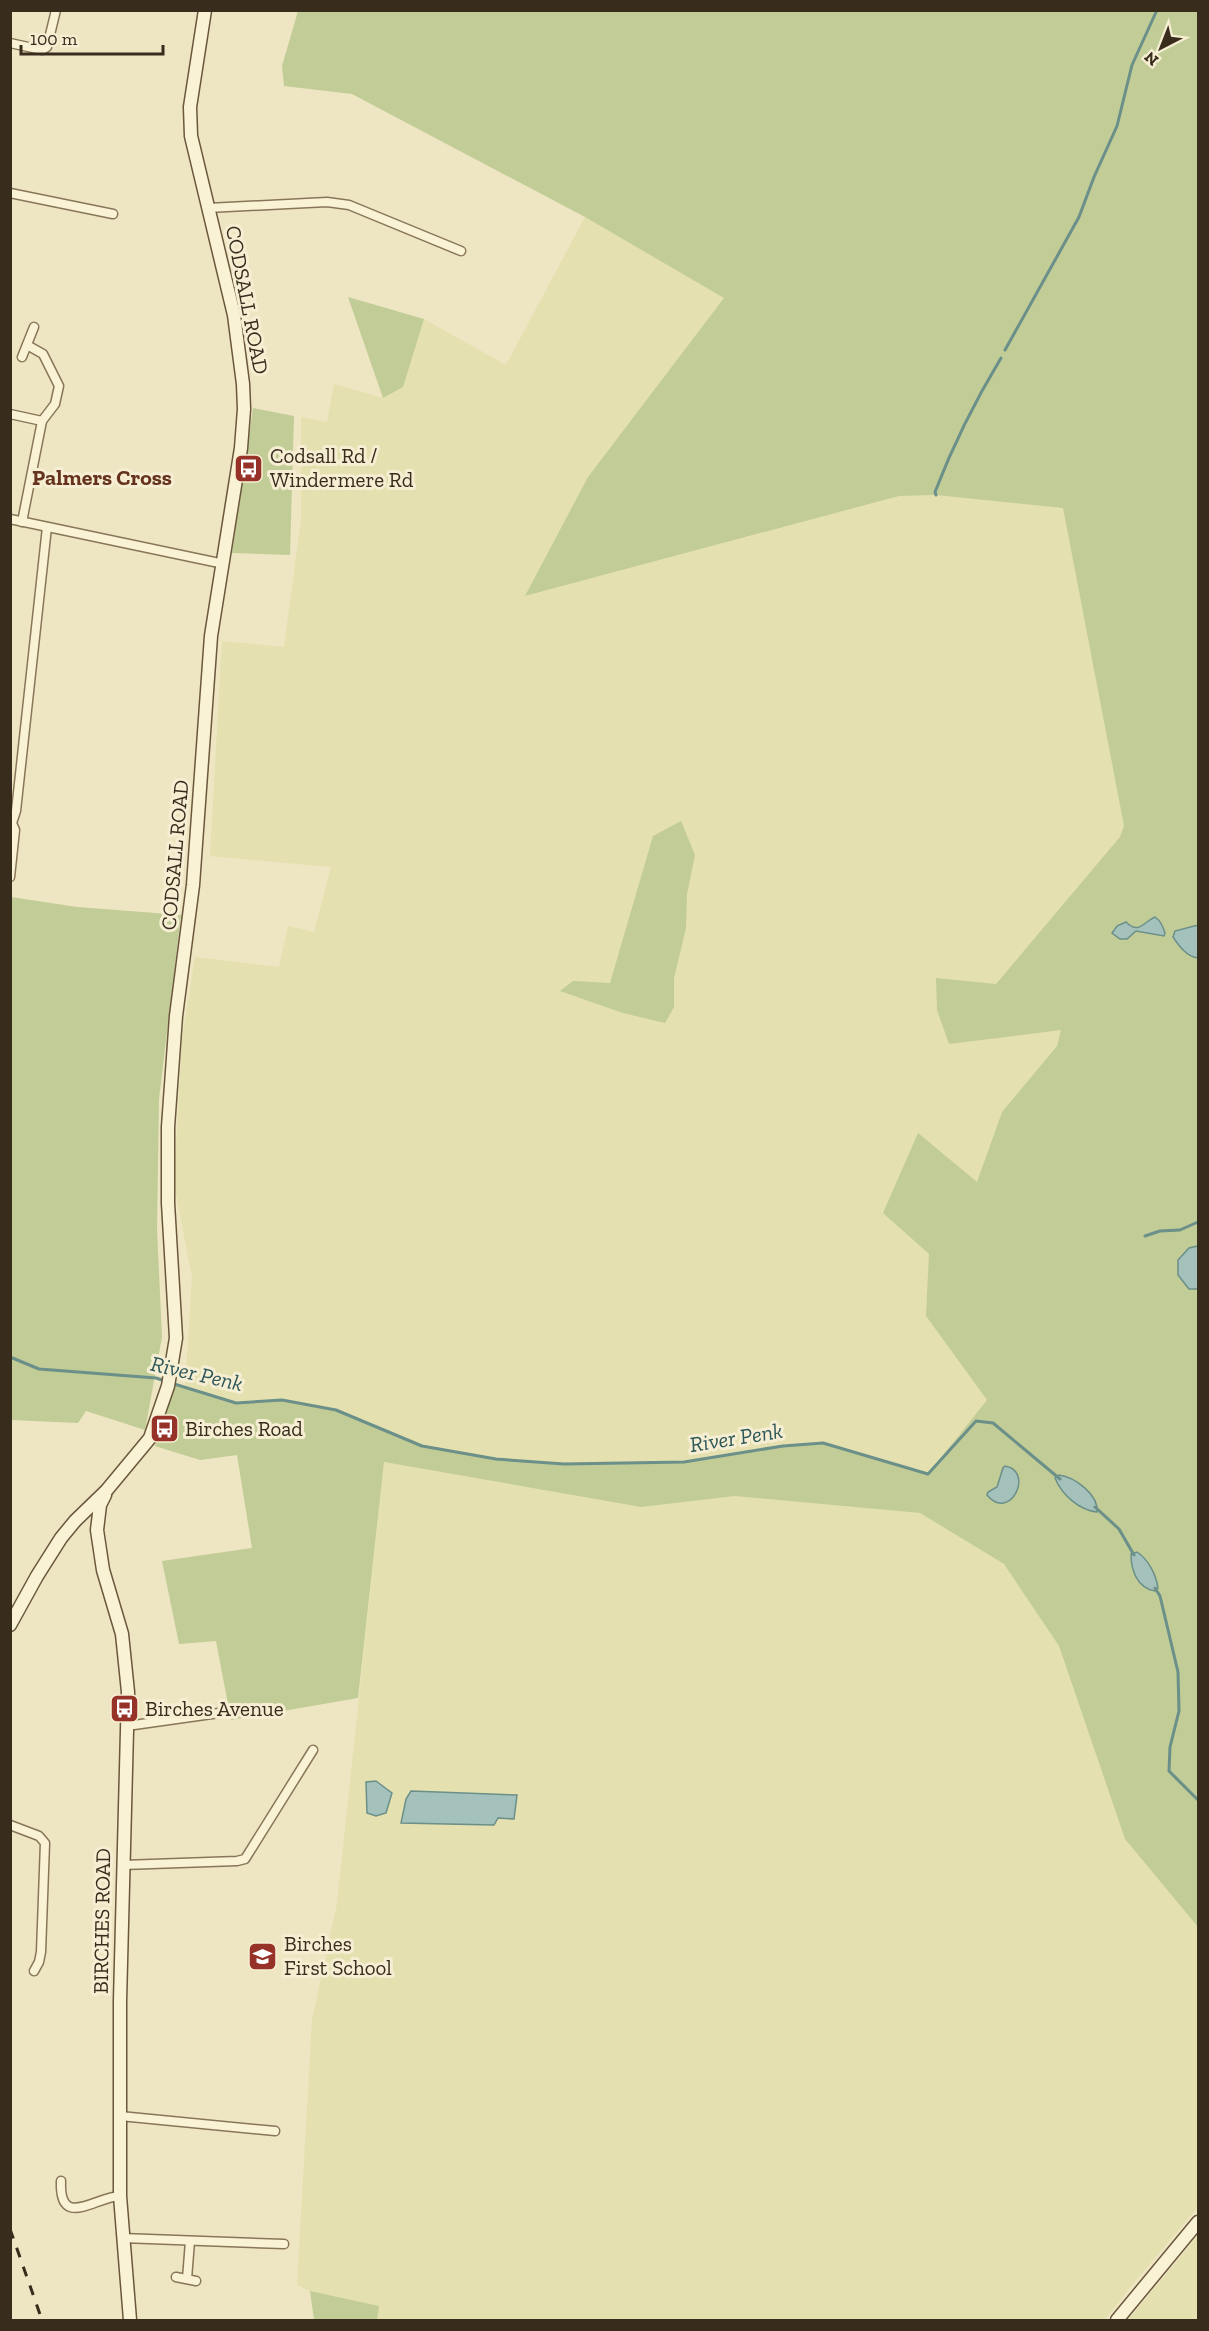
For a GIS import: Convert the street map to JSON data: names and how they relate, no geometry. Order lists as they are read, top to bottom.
{
  "streets": {
    "street": ["CODSALL ROAD", "BIRCHES ROAD"]
  },
  "crossings": [
    ["CODSALL ROAD", "BIRCHES ROAD"]
  ],
  "districts": ["Palmers Cross"],
  "water": ["River Penk"],
  "places": {
    "bus stop": ["Codsall Rd / Windermere Rd", "Birches Road", "Birches Avenue"],
    "school or university": ["Birches First School"]
  },
  "scale_bar": "100 m",
  "north": "bottom left"
}
